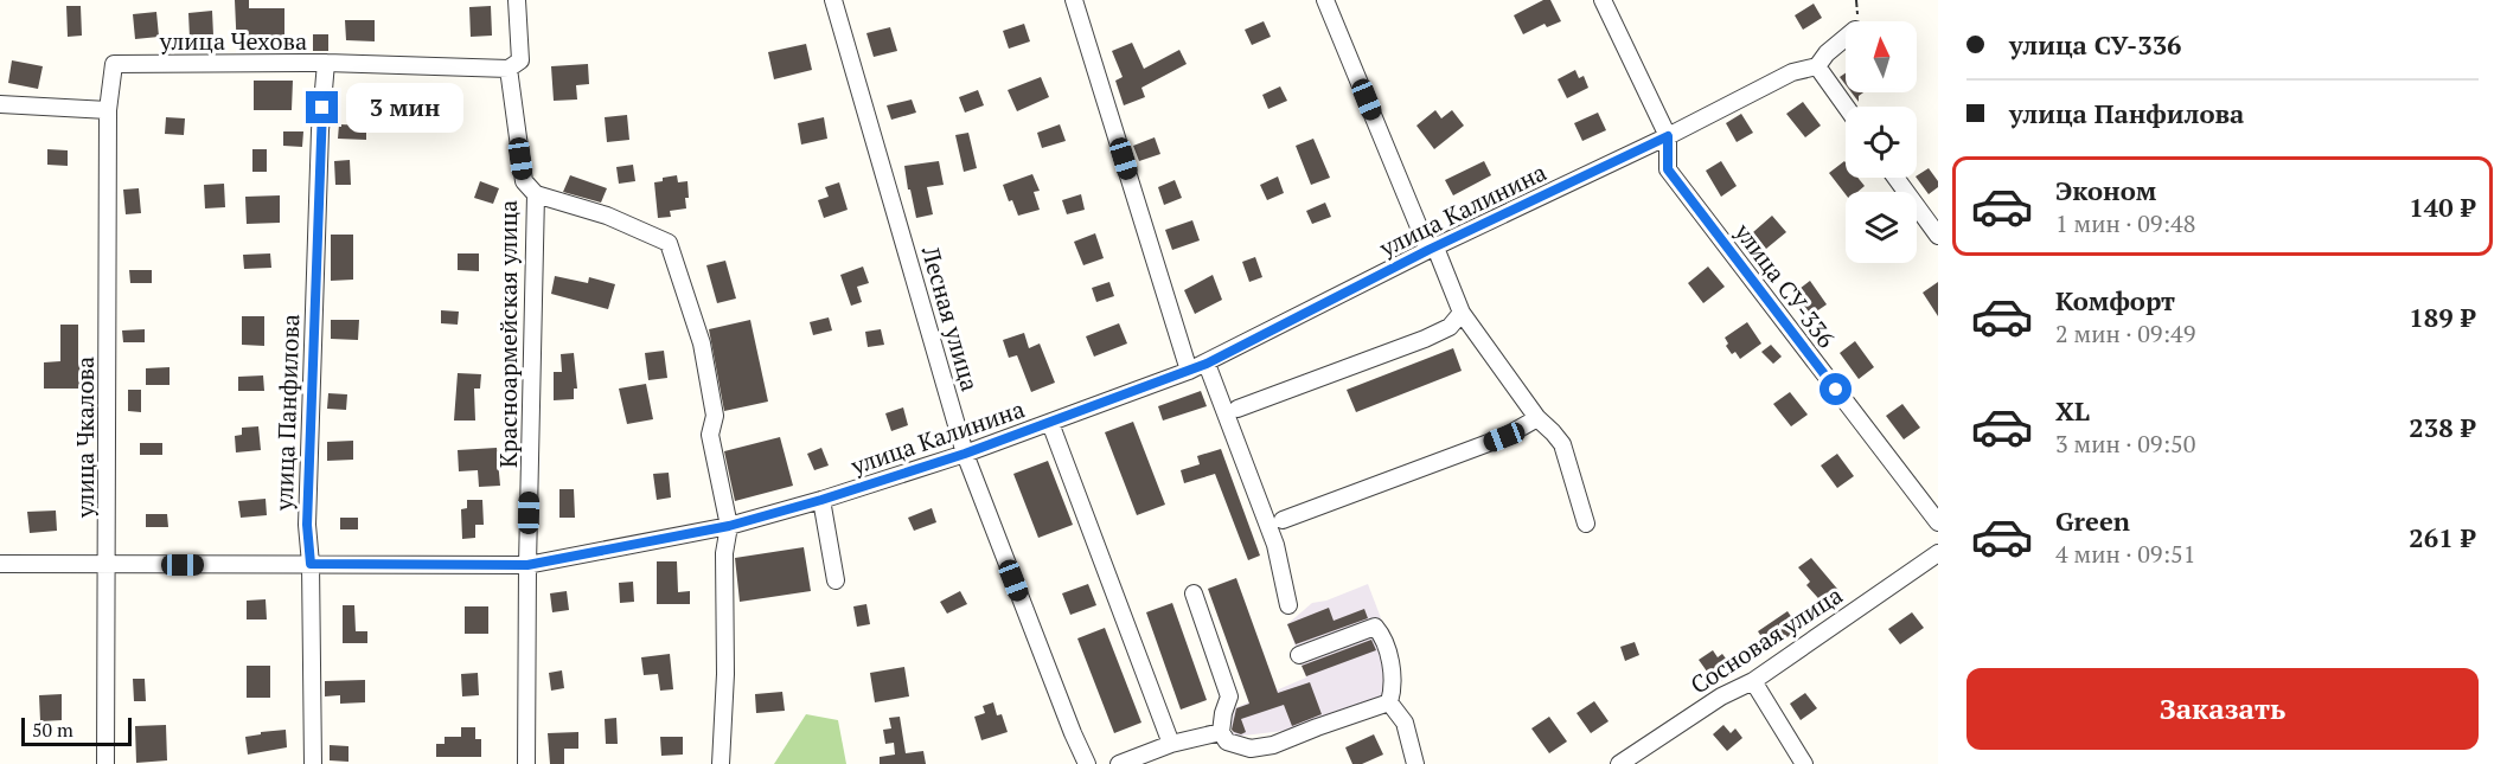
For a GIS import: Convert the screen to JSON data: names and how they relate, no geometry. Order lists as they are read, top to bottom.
{
  "streets": {
    "street": [
      "улица Чехова",
      "улица Калинина",
      "улица СУ-336",
      "Лесная улица",
      "Красноармейская улица",
      "улица Панфилова",
      "улица Чкалова",
      "Сосновая улица"
    ]
  },
  "crossings": [
    ["улица Чехова", "Красноармейская улица"],
    ["улица Чехова", "улица Панфилова"],
    ["улица Чехова", "улица Чкалова"],
    ["улица Калинина", "улица СУ-336"],
    ["улица Калинина", "Лесная улица"],
    ["улица Калинина", "Красноармейская улица"],
    ["улица Калинина", "улица Панфилова"],
    ["улица Калинина", "улица Чкалова"]
  ],
  "scale_bar": "50 m",
  "north": "top",
  "page": {
    "banner": ["улица СУ-336", "улица Панфилова"],
    "bubble": "3 мин",
    "list": [
      {
        "name": "Эконом",
        "note": "1 мин · 09:48",
        "value": "140 ₽"
      },
      {
        "name": "Комфорт",
        "note": "2 мин · 09:49",
        "value": "189 ₽"
      },
      {
        "name": "XL",
        "note": "3 мин · 09:50",
        "value": "238 ₽"
      },
      {
        "name": "Green",
        "note": "4 мин · 09:51",
        "value": "261 ₽"
      }
    ],
    "buttons": "Заказать",
    "scale": "50 m"
  }
}
